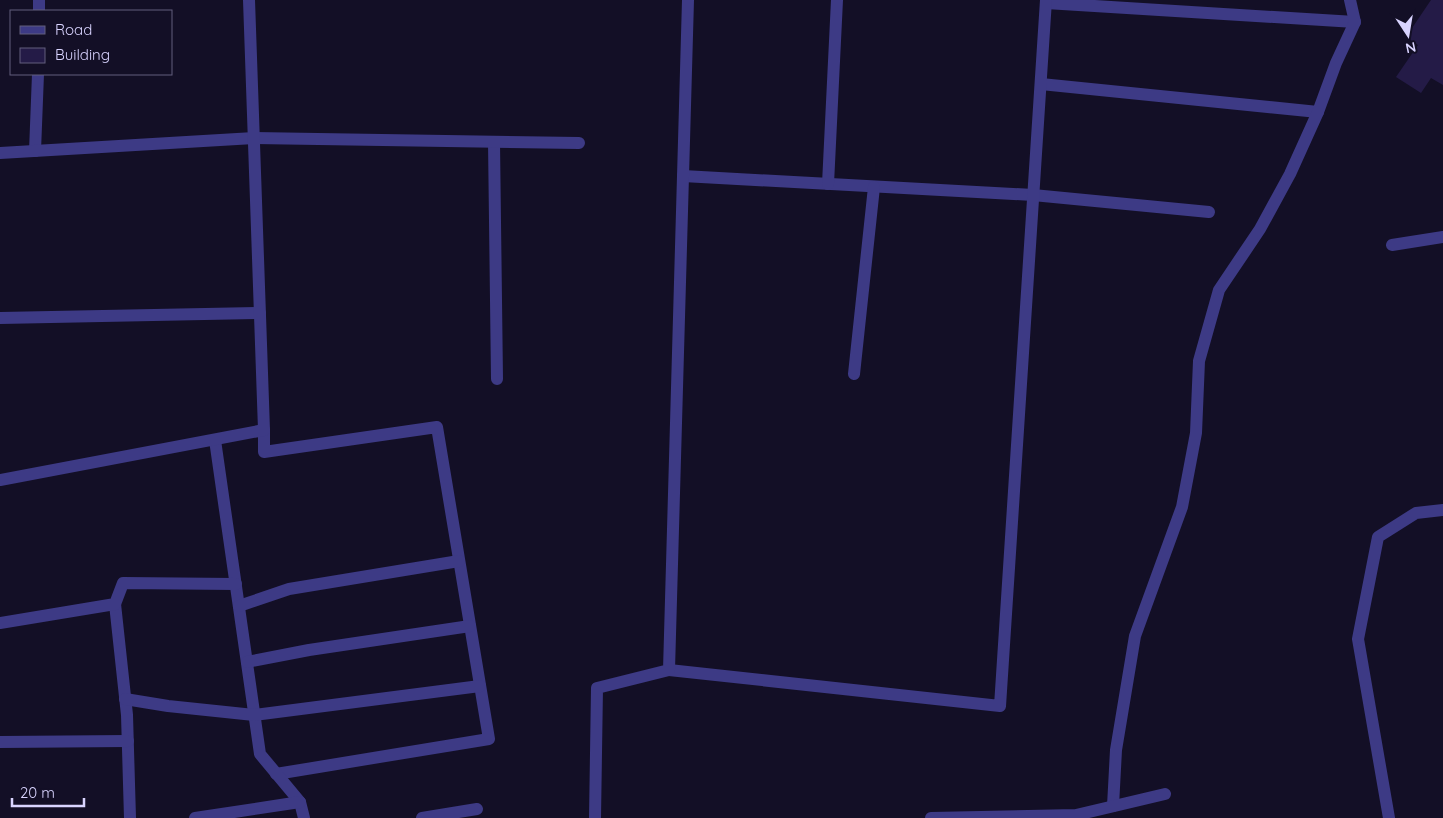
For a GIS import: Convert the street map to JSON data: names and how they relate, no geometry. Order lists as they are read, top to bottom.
{
  "legend": ["Road", "Building"],
  "scale_bar": "20 m",
  "north": "bottom"
}
